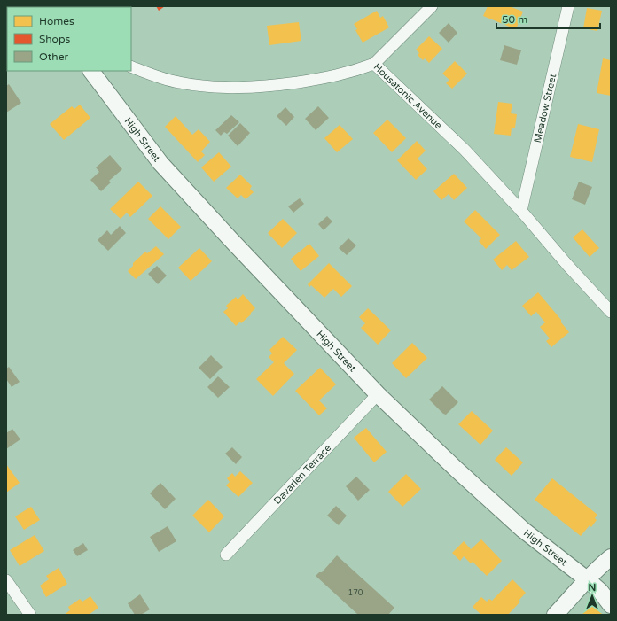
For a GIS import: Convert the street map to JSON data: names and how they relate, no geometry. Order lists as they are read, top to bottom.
{
  "streets": {
    "main road": ["High Street"],
    "street": ["Housatonic Avenue", "Meadow Street", "Davarlen Terrace"]
  },
  "crossings": [
    ["Housatonic Avenue", "Meadow Street"],
    ["High Street", "Davarlen Terrace"]
  ],
  "house_numbers": ["170"],
  "legend": ["Homes", "Shops", "Other"],
  "scale_bar": "50 m",
  "north": "top"
}
